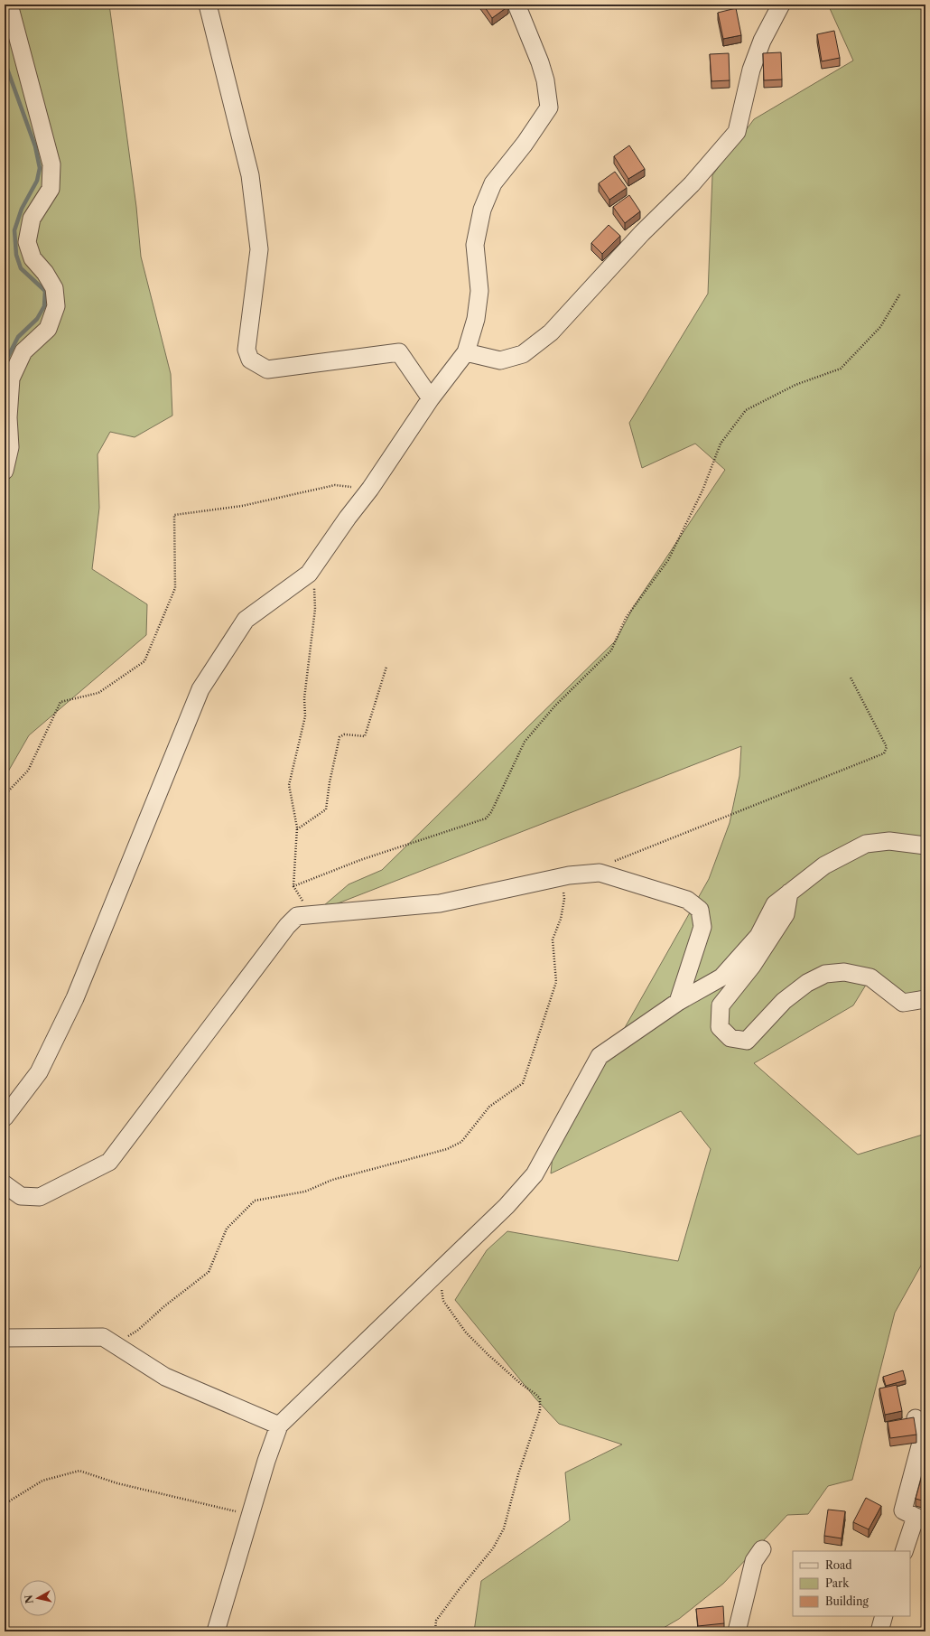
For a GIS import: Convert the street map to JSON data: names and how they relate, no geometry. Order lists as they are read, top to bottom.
{
  "legend": ["Road", "Park", "Building"],
  "north": "left"
}
